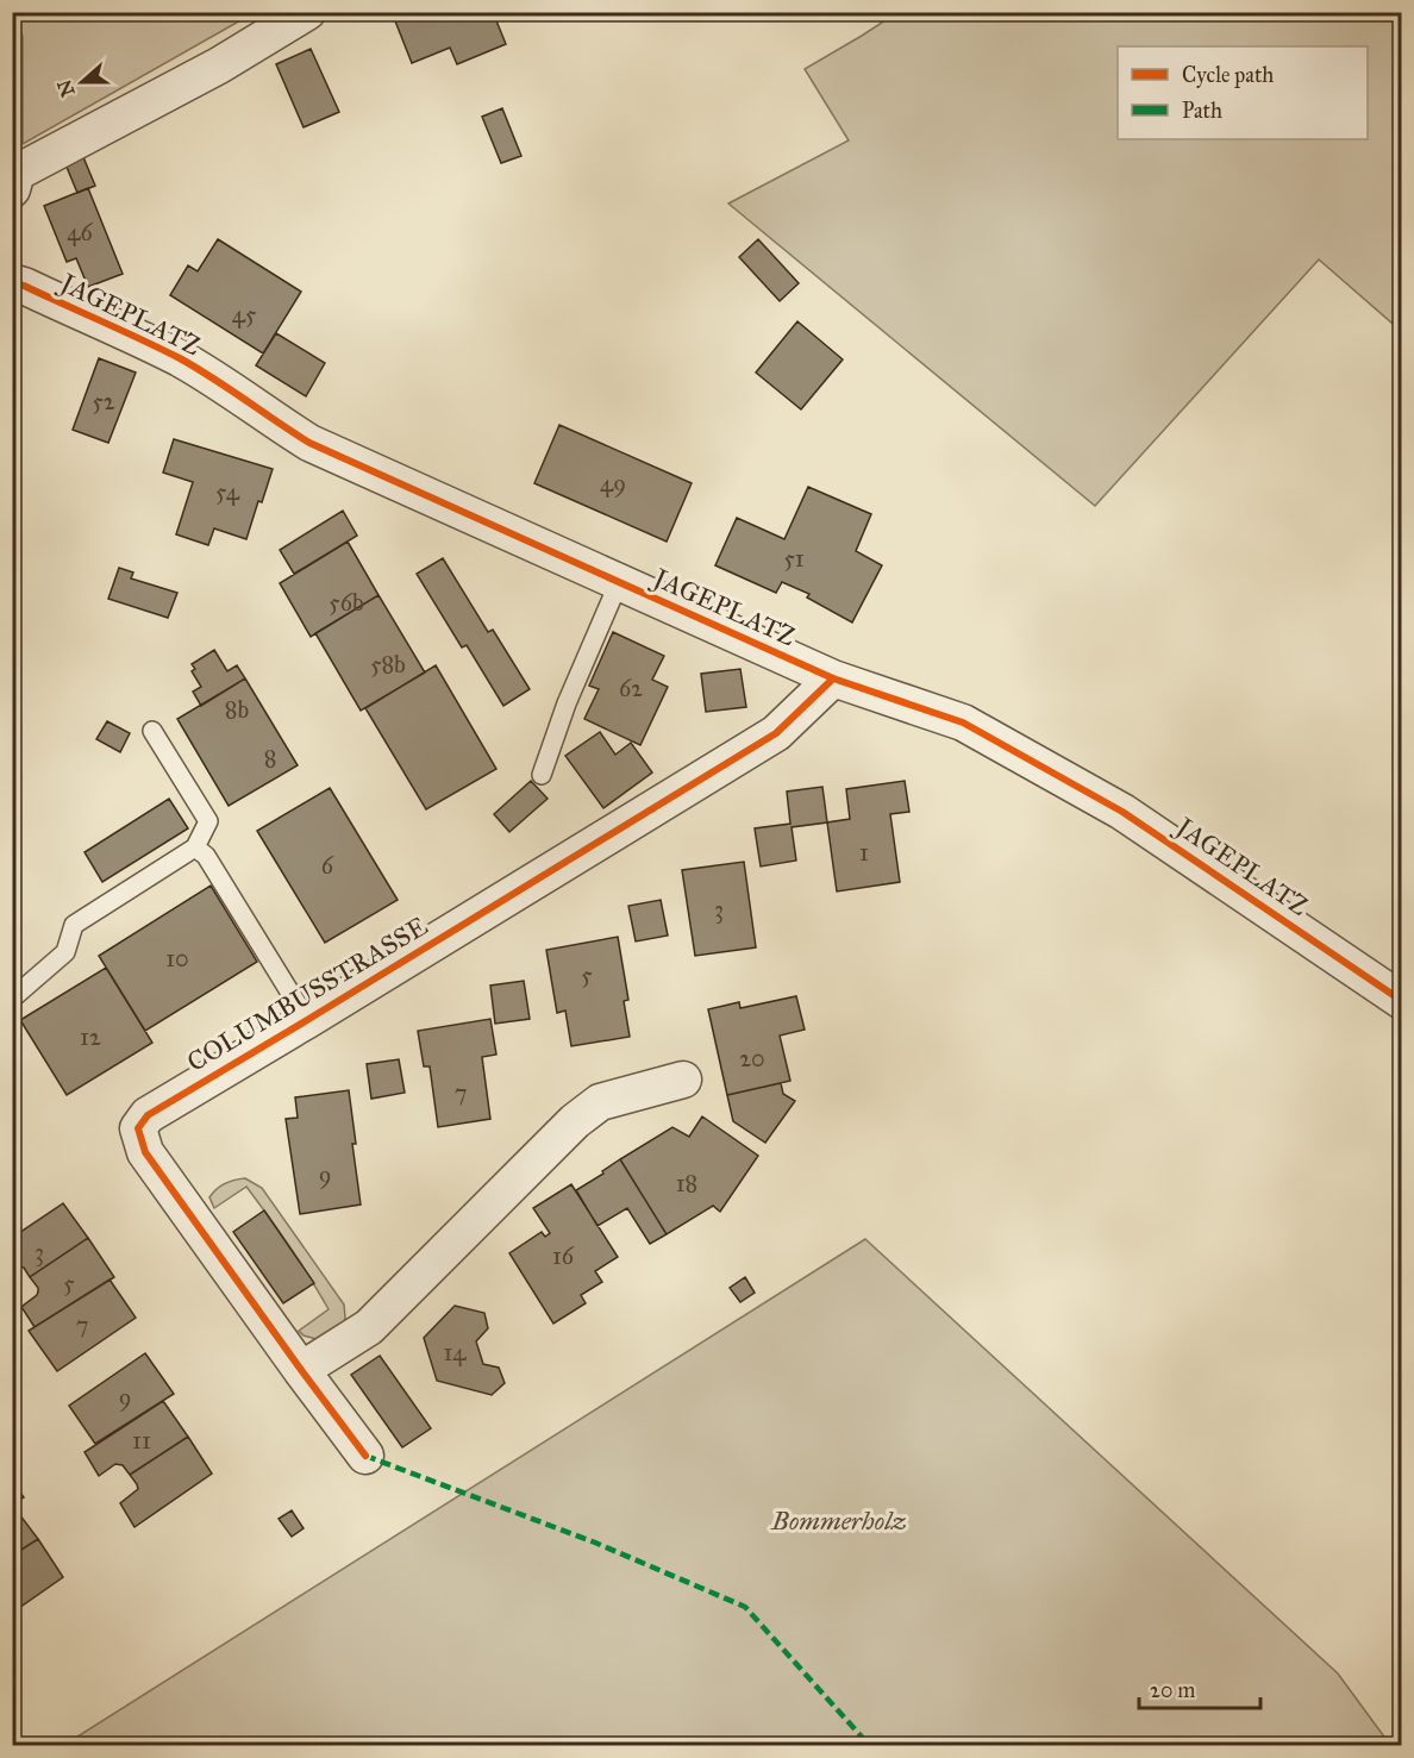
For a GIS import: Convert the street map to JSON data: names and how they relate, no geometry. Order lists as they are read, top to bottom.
{
  "streets": {
    "street": ["JAGEPLATZ", "COLUMBUSSTRASSE"]
  },
  "crossings": [
    ["JAGEPLATZ", "COLUMBUSSTRASSE"]
  ],
  "parks": ["Bommerholz"],
  "house_numbers": [
    "46",
    "45",
    "52",
    "49",
    "54",
    "51",
    "56b",
    "58b",
    "62",
    "8b",
    "8",
    "1",
    "6",
    "3",
    "10",
    "5",
    "12",
    "20",
    "7",
    "9",
    "18",
    "3",
    "16",
    "5",
    "7",
    "14",
    "9",
    "11"
  ],
  "legend": ["Cycle path", "Path"],
  "scale_bar": "20 m",
  "north": "left"
}
